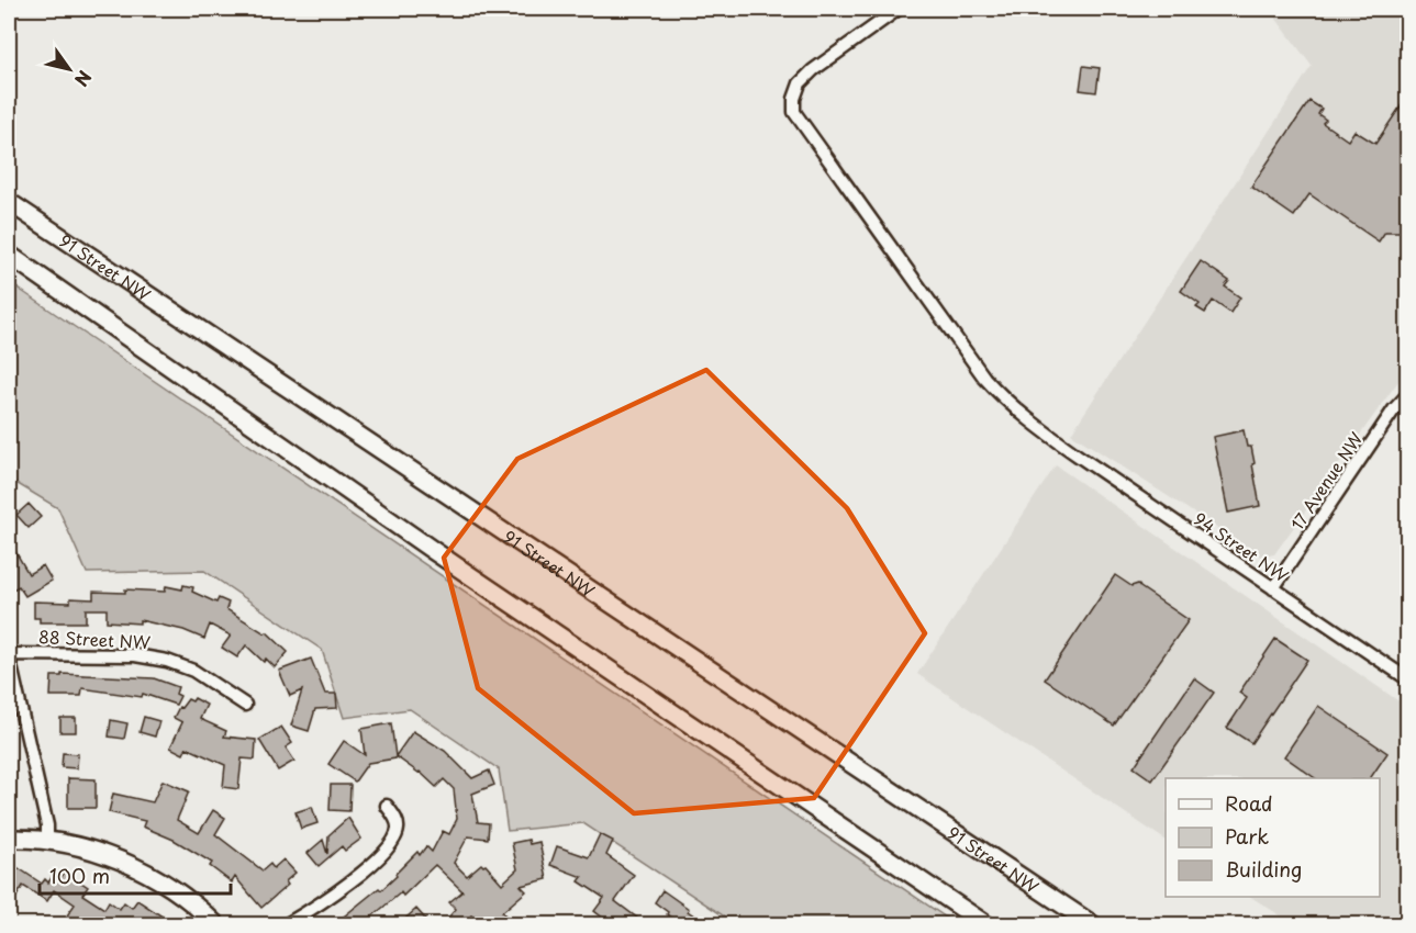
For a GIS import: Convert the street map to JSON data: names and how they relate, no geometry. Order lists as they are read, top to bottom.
{
  "streets": {
    "main road": ["91 Street NW"],
    "street": ["17 Avenue NW", "94 Street NW", "88 Street NW"]
  },
  "crossings": [
    ["17 Avenue NW", "94 Street NW"]
  ],
  "legend": ["Road", "Park", "Building"],
  "scale_bar": "100 m",
  "north": "bottom right"
}
